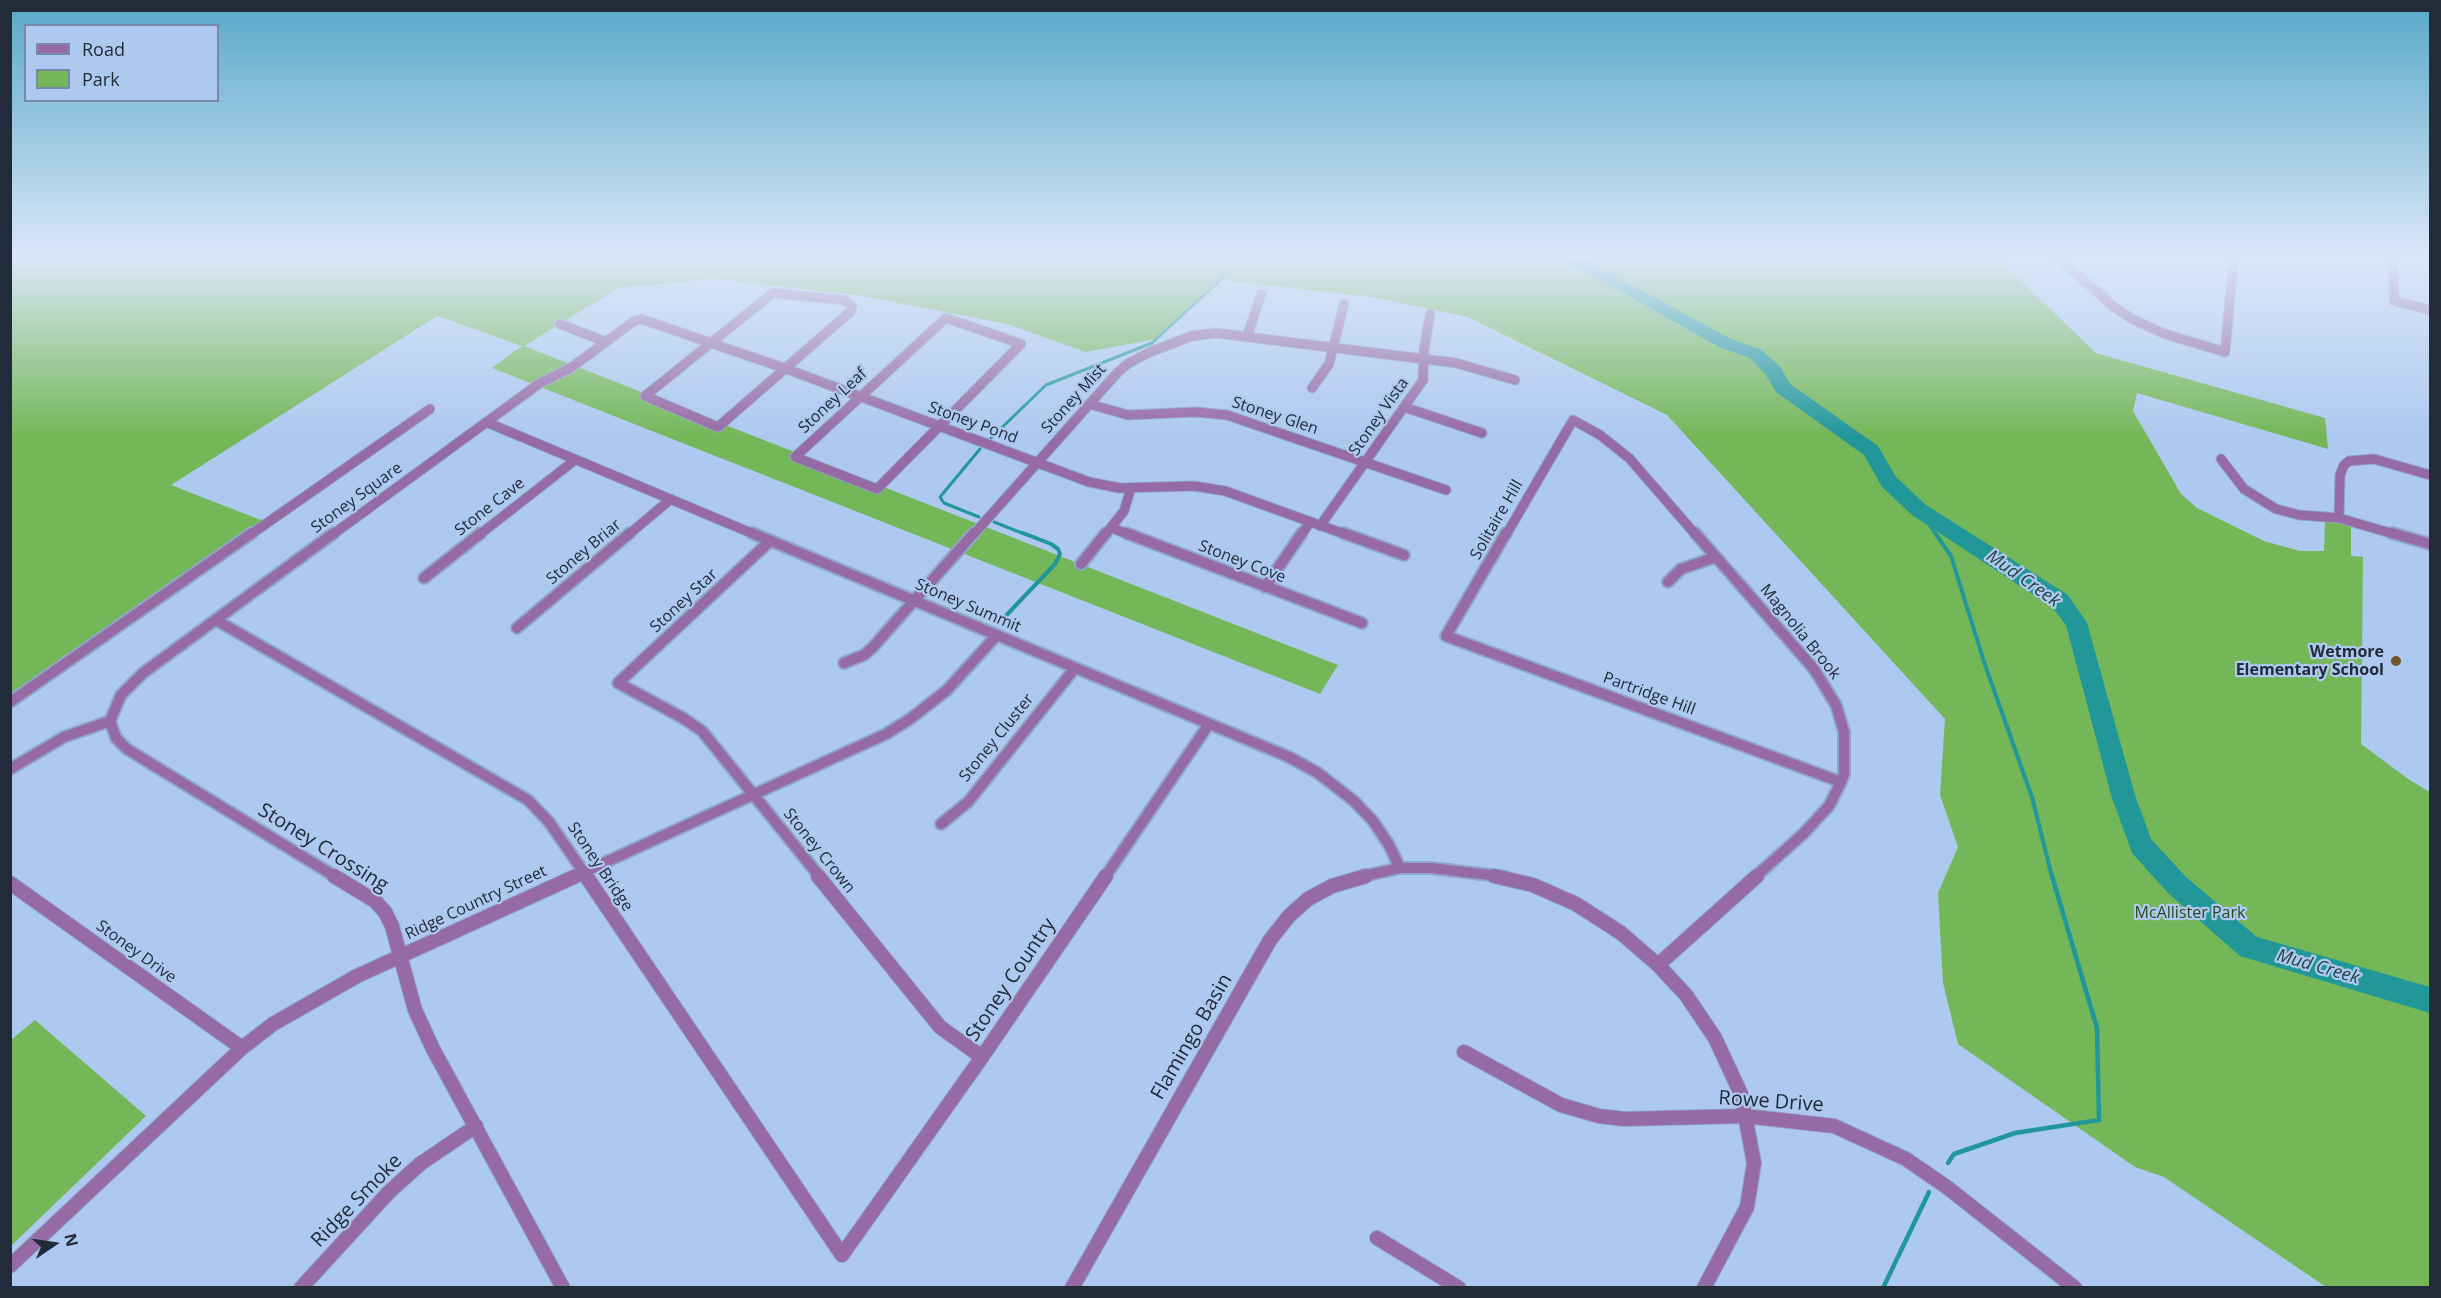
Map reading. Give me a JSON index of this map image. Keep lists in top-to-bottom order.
{
  "streets": {
    "street": [
      "Stoney Mist",
      "Stoney Leaf",
      "Stoney Glen",
      "Stoney Vista",
      "Stoney Pond",
      "Stoney Square",
      "Stone Cave",
      "Solitaire Hill",
      "Stoney Briar",
      "Stoney Cove",
      "Stoney Star",
      "Stoney Summit",
      "Magnolia Brook",
      "Partridge Hill",
      "Stoney Cluster",
      "Stoney Crossing",
      "Stoney Crown",
      "Stoney Bridge",
      "Ridge Country Street",
      "Stoney Drive",
      "Stoney Country",
      "Flamingo Basin",
      "Rowe Drive",
      "Ridge Smoke"
    ]
  },
  "crossings": [
    ["Stoney Mist", "Stoney Glen"],
    ["Stoney Mist", "Stoney Vista"],
    ["Stoney Mist", "Stoney Pond"],
    ["Stoney Mist", "Stoney Summit"],
    ["Stoney Leaf", "Stoney Pond"],
    ["Stoney Glen", "Stoney Vista"],
    ["Stoney Vista", "Stoney Pond"],
    ["Stoney Vista", "Stoney Cove"],
    ["Stoney Pond", "Stoney Square"],
    ["Stoney Square", "Stoney Summit"],
    ["Stoney Square", "Stoney Crossing"],
    ["Stoney Square", "Stoney Bridge"],
    ["Stone Cave", "Stoney Summit"],
    ["Solitaire Hill", "Magnolia Brook"],
    ["Solitaire Hill", "Partridge Hill"],
    ["Stoney Briar", "Stoney Summit"],
    ["Stoney Star", "Stoney Summit"],
    ["Stoney Star", "Stoney Crown"],
    ["Stoney Summit", "Stoney Cluster"],
    ["Stoney Summit", "Ridge Country Street"],
    ["Stoney Summit", "Stoney Country"],
    ["Stoney Summit", "Flamingo Basin"],
    ["Magnolia Brook", "Partridge Hill"],
    ["Magnolia Brook", "Flamingo Basin"],
    ["Stoney Crossing", "Ridge Country Street"],
    ["Stoney Crossing", "Ridge Smoke"],
    ["Stoney Crown", "Ridge Country Street"],
    ["Stoney Crown", "Stoney Country"],
    ["Stoney Bridge", "Ridge Country Street"],
    ["Stoney Bridge", "Stoney Country"],
    ["Ridge Country Street", "Stoney Drive"],
    ["Flamingo Basin", "Rowe Drive"]
  ],
  "water": ["Mud Creek"],
  "parks": ["McAllister Park"],
  "places": ["Wetmore Elementary School"],
  "legend": ["Road", "Park"],
  "north": "right"
}
